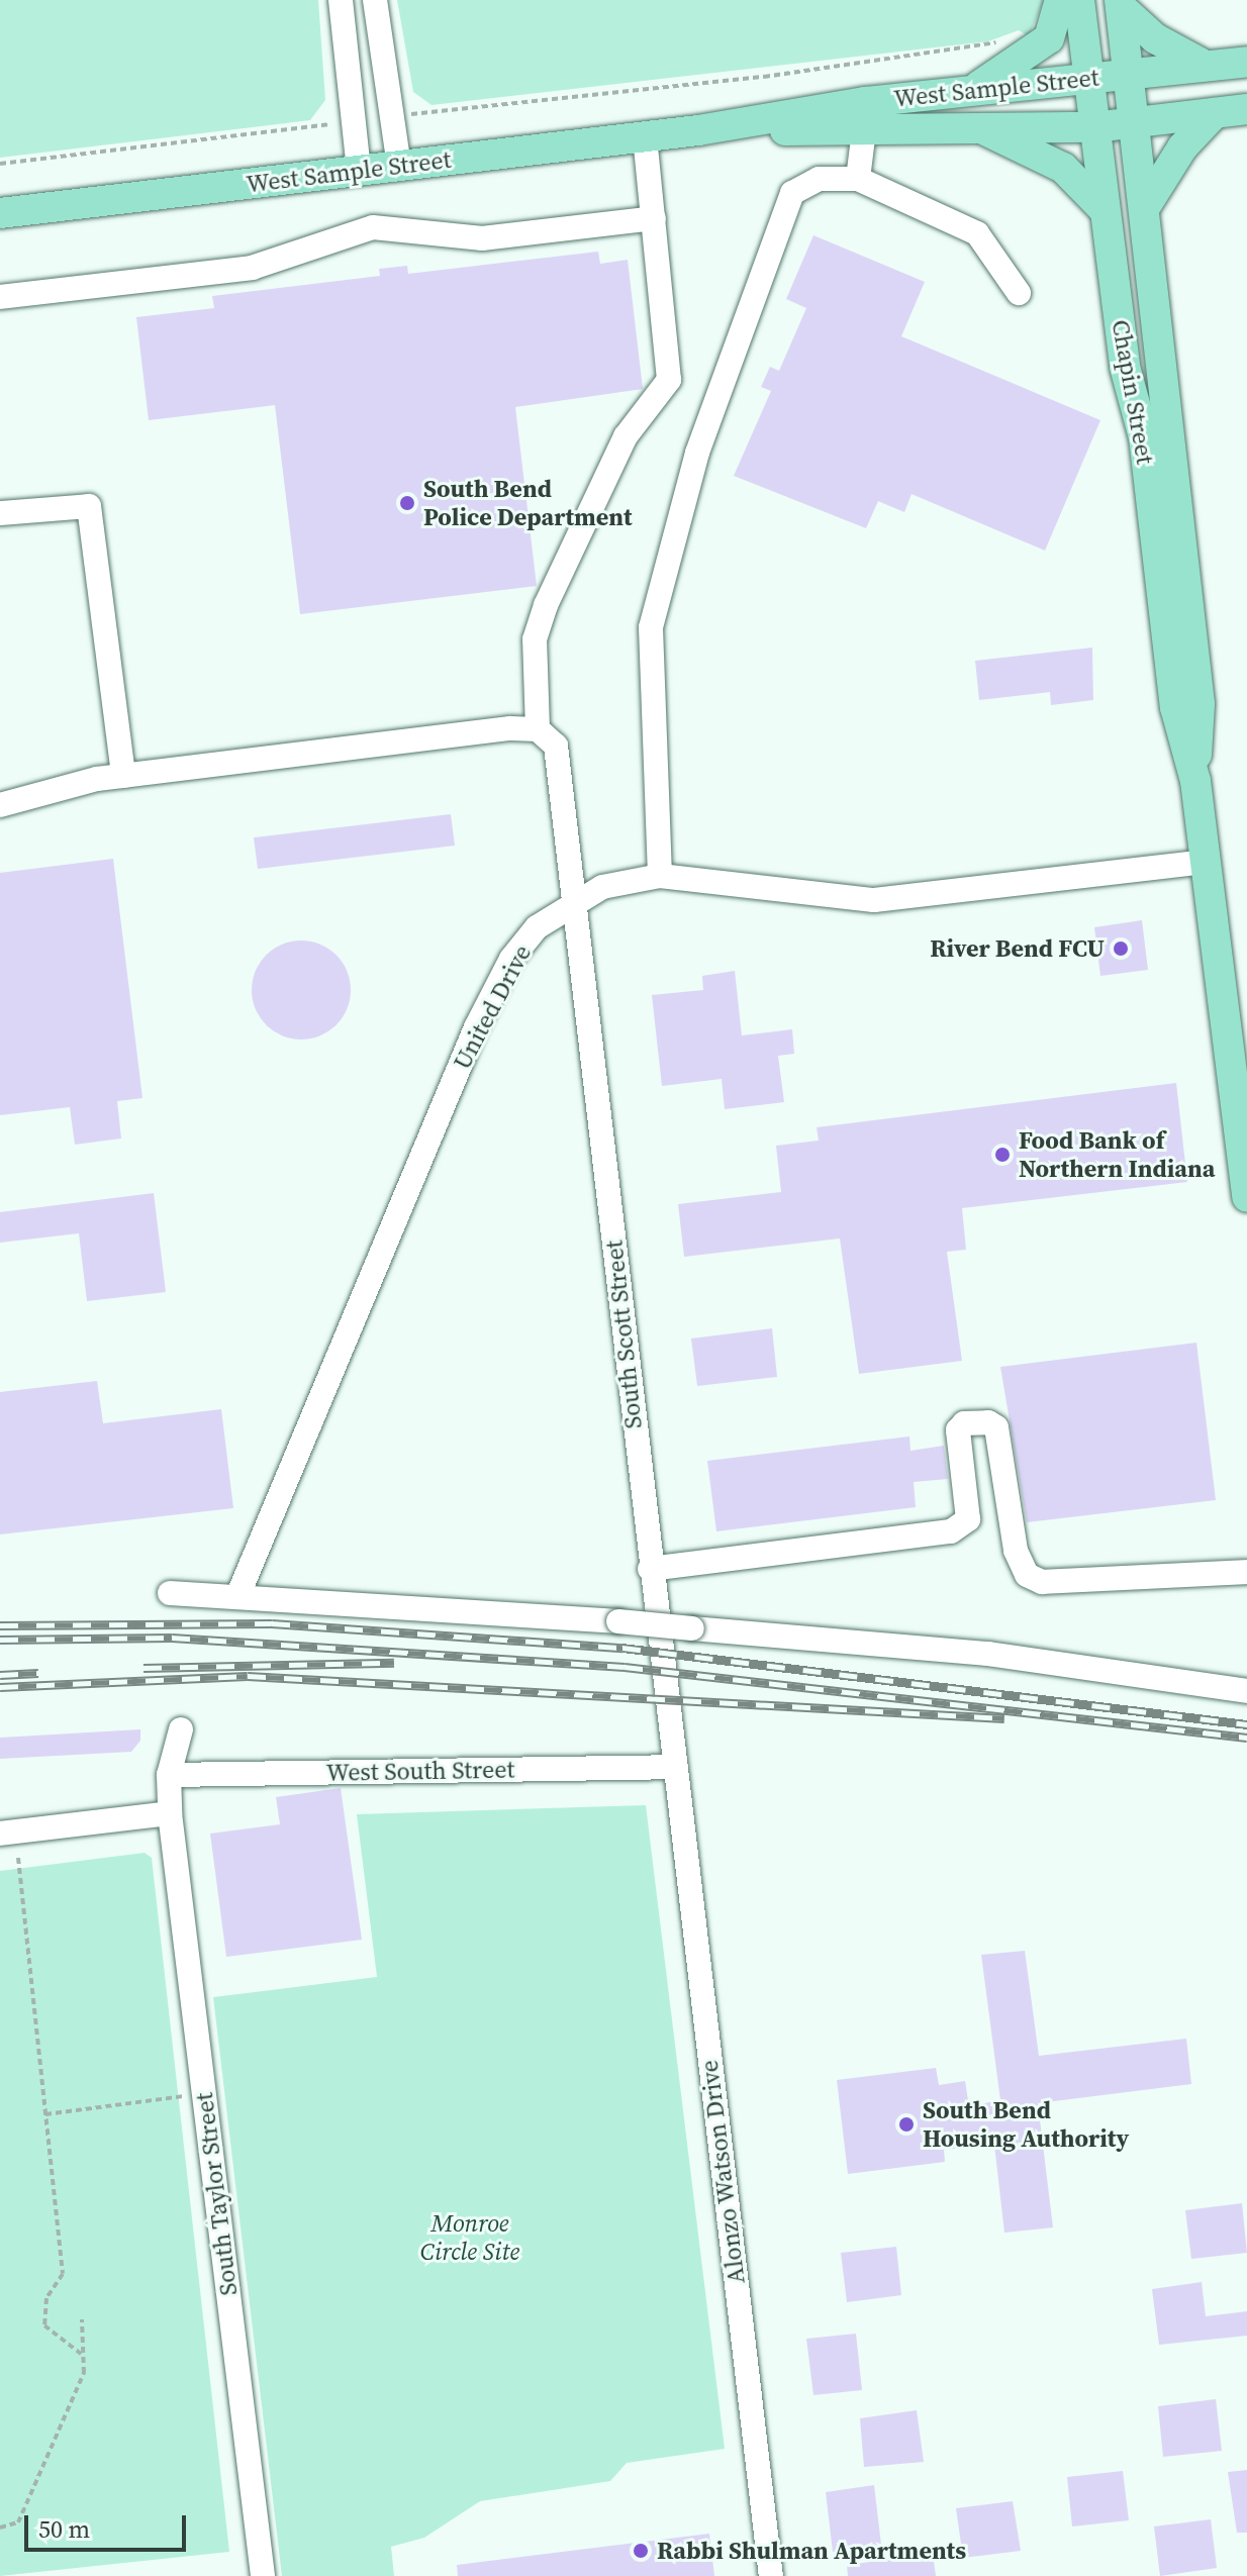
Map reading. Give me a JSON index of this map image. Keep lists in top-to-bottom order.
{
  "streets": {
    "main road": ["West Sample Street", "Chapin Street"],
    "street": [
      "United Drive",
      "South Scott Street",
      "West South Street",
      "Alonzo Watson Drive",
      "South Taylor Street"
    ]
  },
  "crossings": [
    ["West Sample Street", "Chapin Street"],
    ["Chapin Street", "United Drive"],
    ["United Drive", "South Scott Street"],
    ["South Scott Street", "West South Street"],
    ["South Scott Street", "Alonzo Watson Drive"],
    ["West South Street", "Alonzo Watson Drive"]
  ],
  "parks": ["Monroe Circle Site"],
  "places": [
    "South Bend Police Department",
    "River Bend FCU",
    "Food Bank of Northern Indiana",
    "South Bend Housing Authority",
    "Rabbi Shulman Apartments"
  ],
  "scale_bar": "50 m"
}
